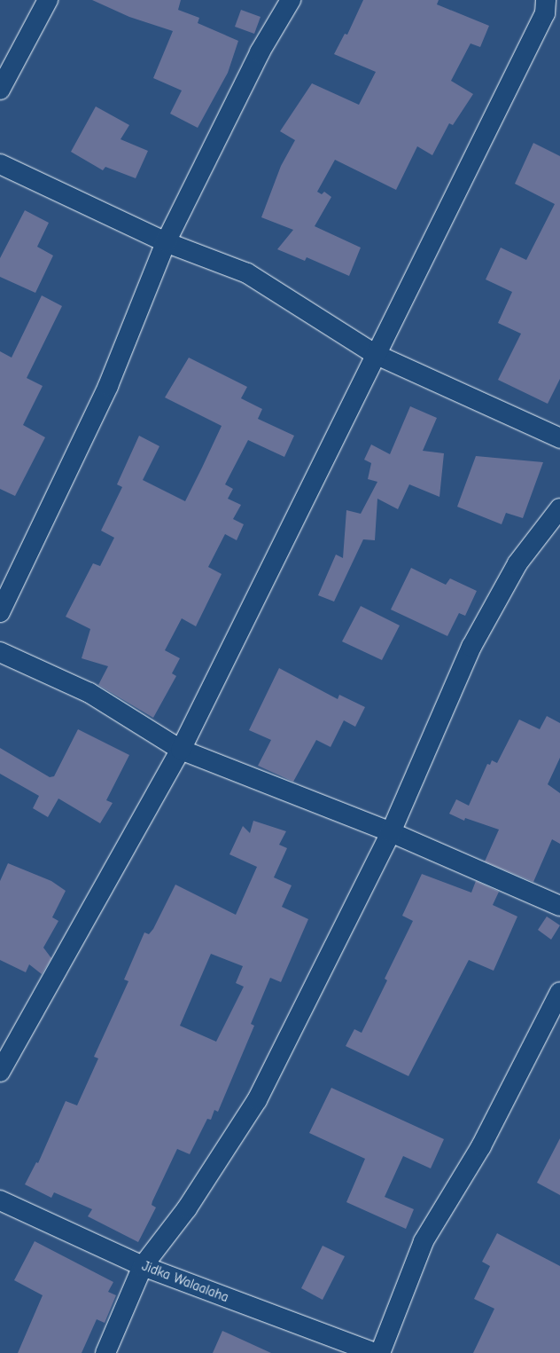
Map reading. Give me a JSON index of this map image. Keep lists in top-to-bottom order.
{
  "streets": {
    "street": ["Jidka Walaalaha"]
  }
}
